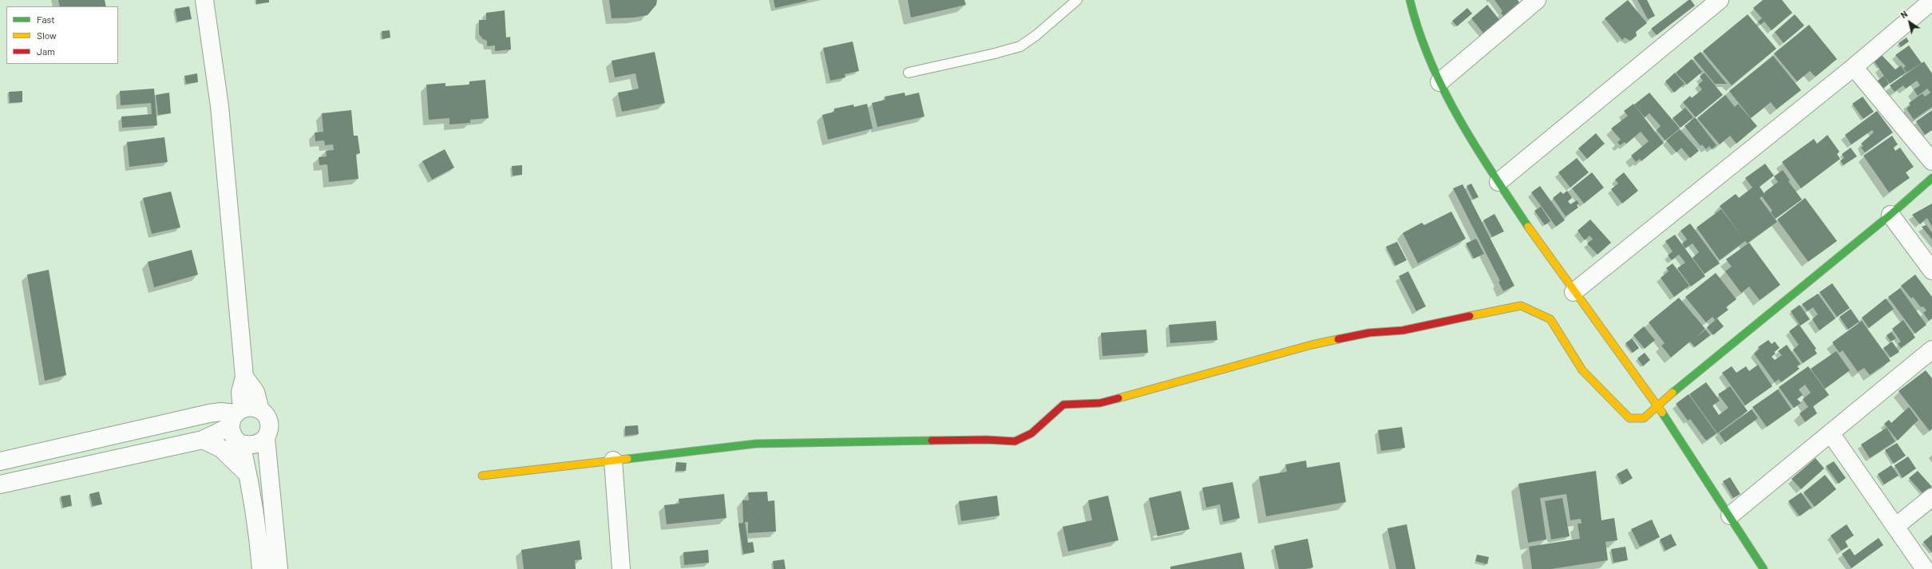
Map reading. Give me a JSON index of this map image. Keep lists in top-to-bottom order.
{
  "legend": ["Fast", "Slow", "Jam"],
  "north": "top left"
}
